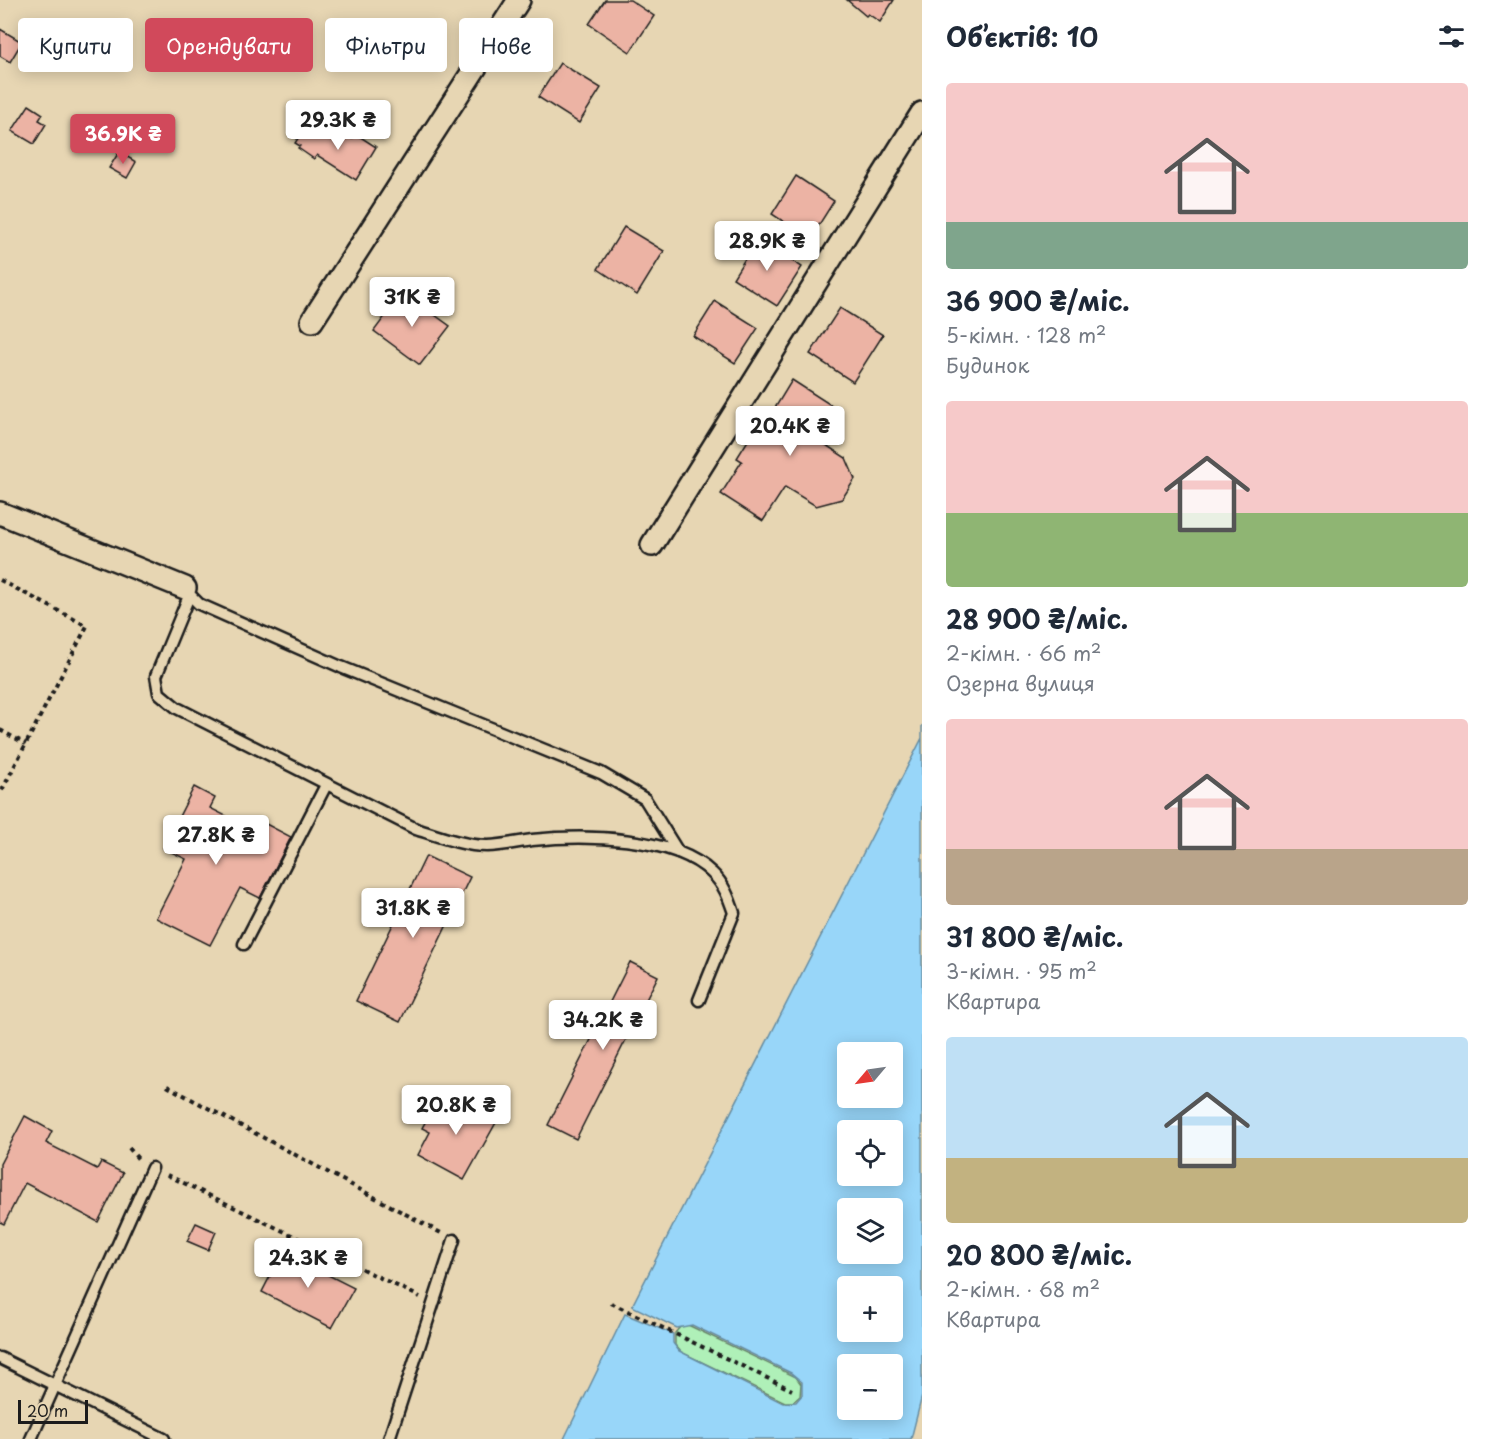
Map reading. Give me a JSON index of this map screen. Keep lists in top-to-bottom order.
{
  "scale_bar": "20 m",
  "north": "bottom left",
  "page": {
    "heading": "Об’єктів: 10",
    "chip": [
      "Купити",
      "Орендувати",
      "Фільтри",
      "Нове"
    ],
    "list": [
      {
        "name": "36 900 ₴/міс.",
        "note": "5-кімн. · 128 m² · Будинок"
      },
      {
        "name": "28 900 ₴/міс.",
        "note": "2-кімн. · 66 m² · Озерна вулиця"
      },
      {
        "name": "31 800 ₴/міс.",
        "note": "3-кімн. · 95 m² · Квартира"
      },
      {
        "name": "20 800 ₴/міс.",
        "note": "2-кімн. · 68 m² · Квартира"
      }
    ],
    "price": [
      "29.3K ₴",
      "36.9K ₴",
      "28.9K ₴",
      "31K ₴",
      "20.4K ₴",
      "27.8K ₴",
      "31.8K ₴",
      "34.2K ₴",
      "20.8K ₴",
      "24.3K ₴"
    ],
    "map_buttons": ["+", "−"],
    "scale": "20 m"
  }
}
